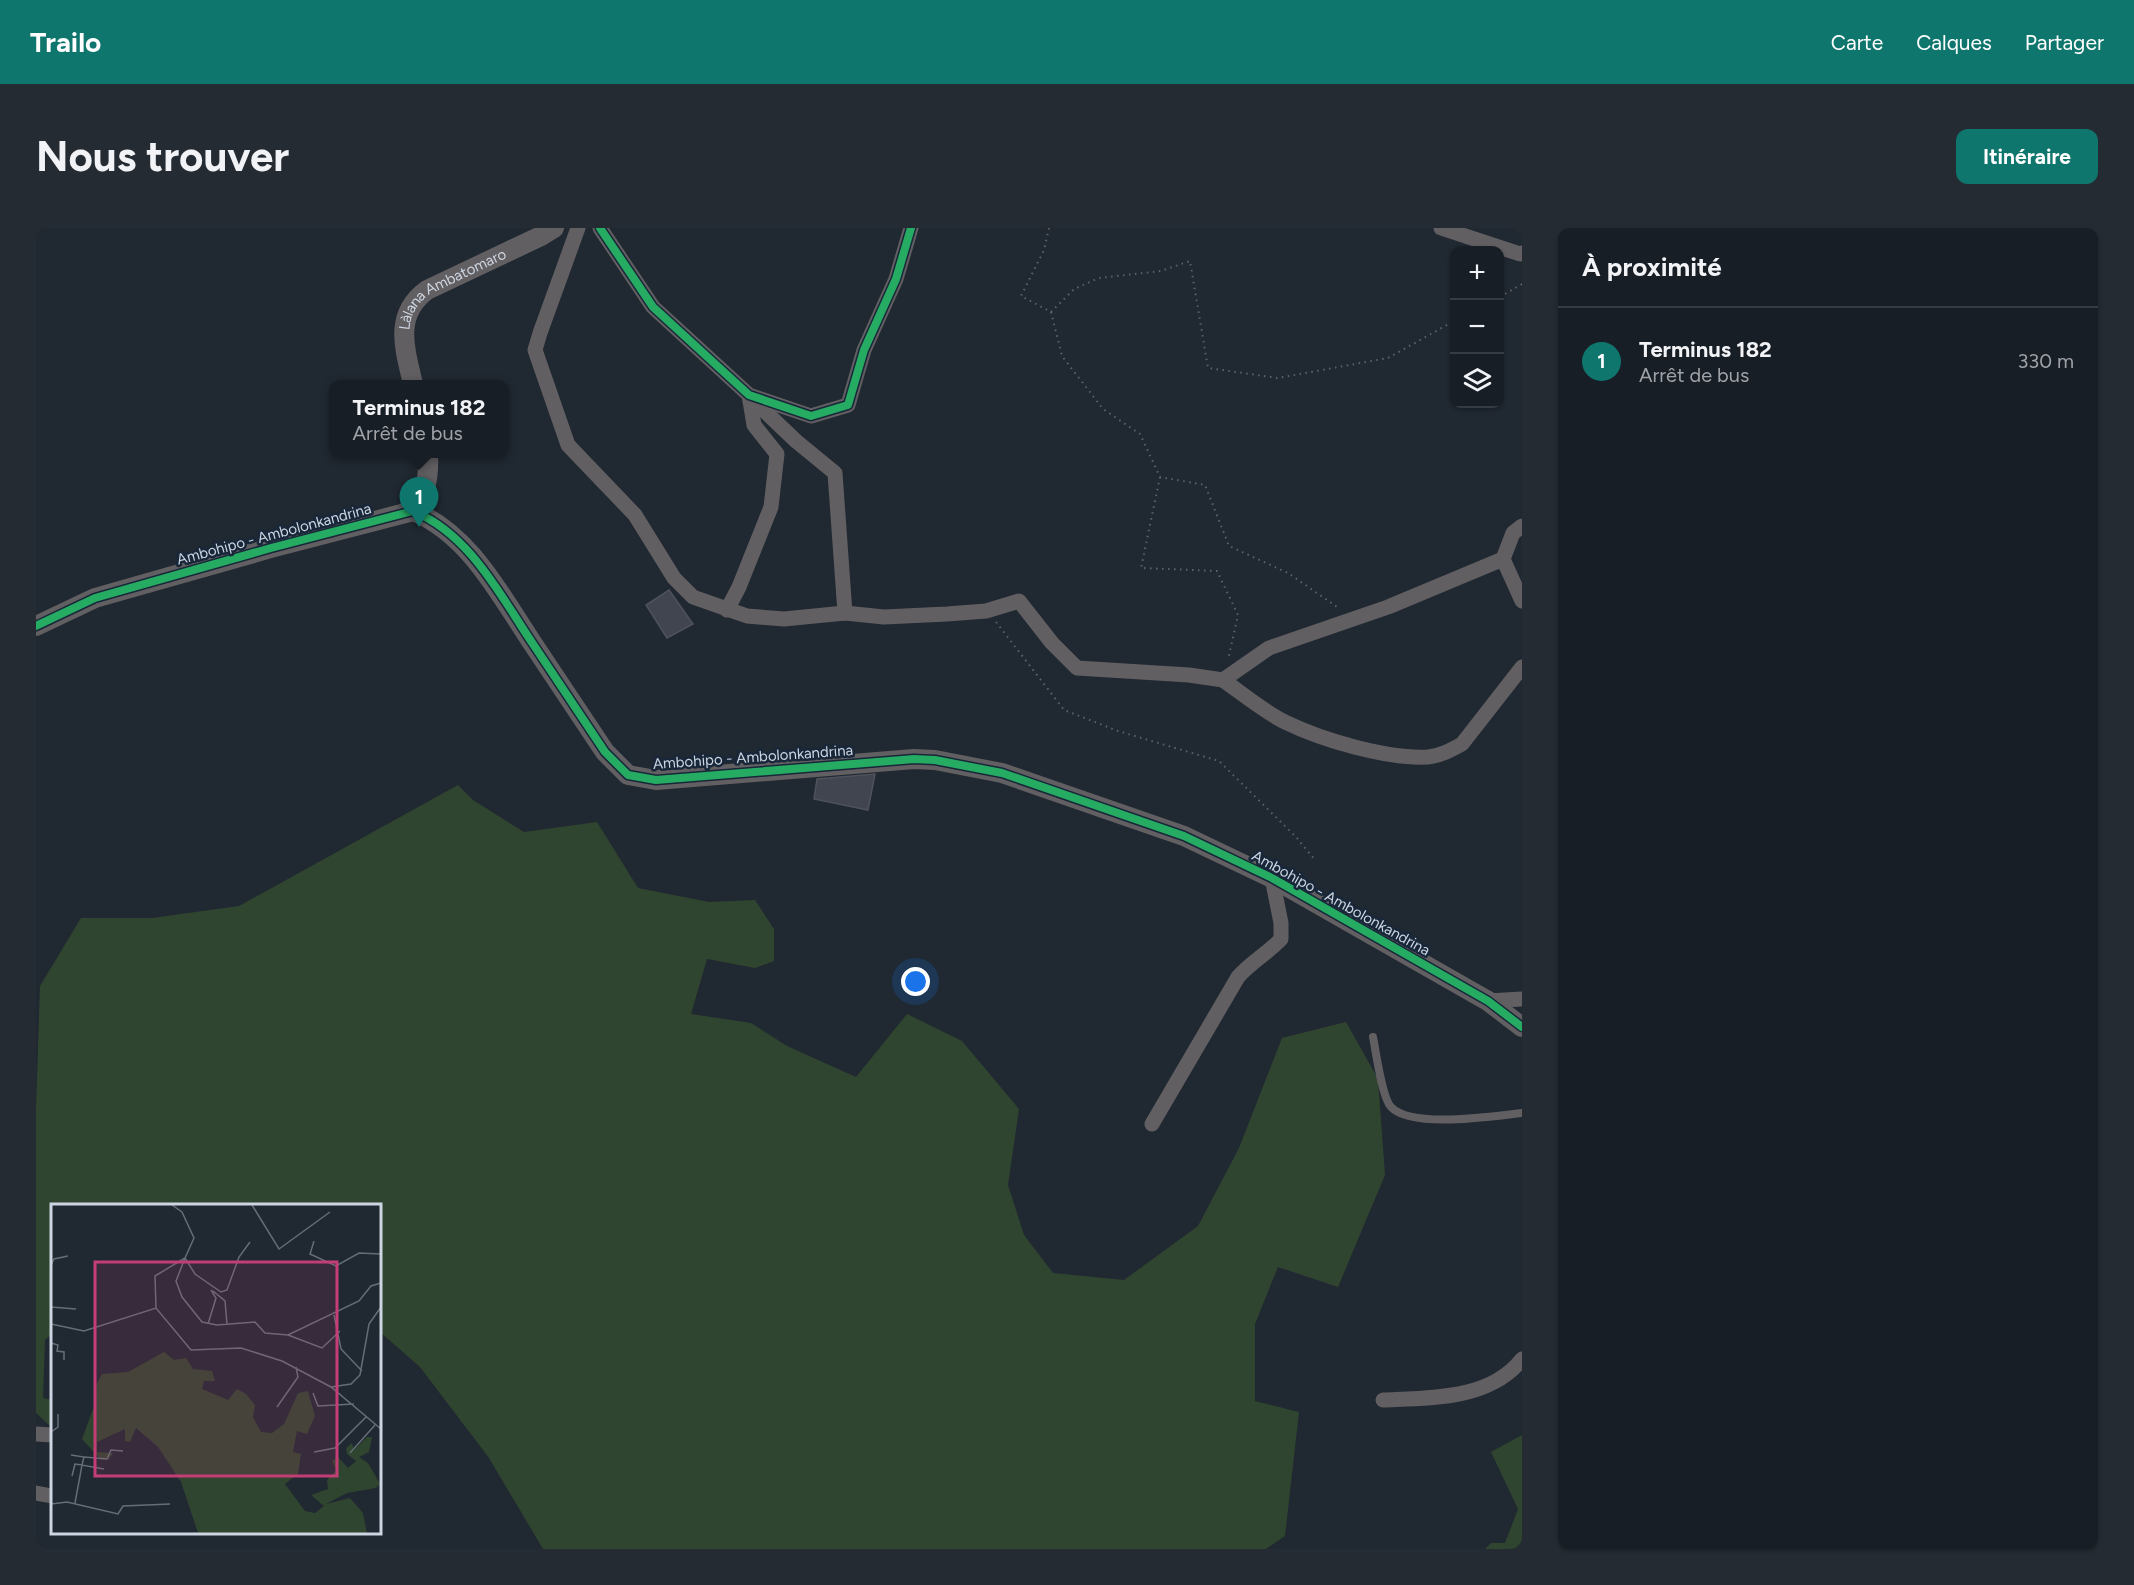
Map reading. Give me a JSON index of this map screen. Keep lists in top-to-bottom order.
{
  "streets": {
    "street": ["Làlana Ambatomaro", "Ambohipo - Ambolonkandrina"]
  },
  "page": {
    "header": "Trailo",
    "nav": ["Carte", "Calques", "Partager"],
    "buttons": "Itinéraire",
    "title": "Nous trouver",
    "heading": "À proximité",
    "map_buttons": ["+", "−"],
    "list": [
      {
        "mark": "1",
        "name": "Terminus 182",
        "note": "Arrêt de bus",
        "value": "330 m"
      }
    ],
    "popup": ["Terminus 182", "Arrêt de bus"],
    "pins": "1"
  }
}
